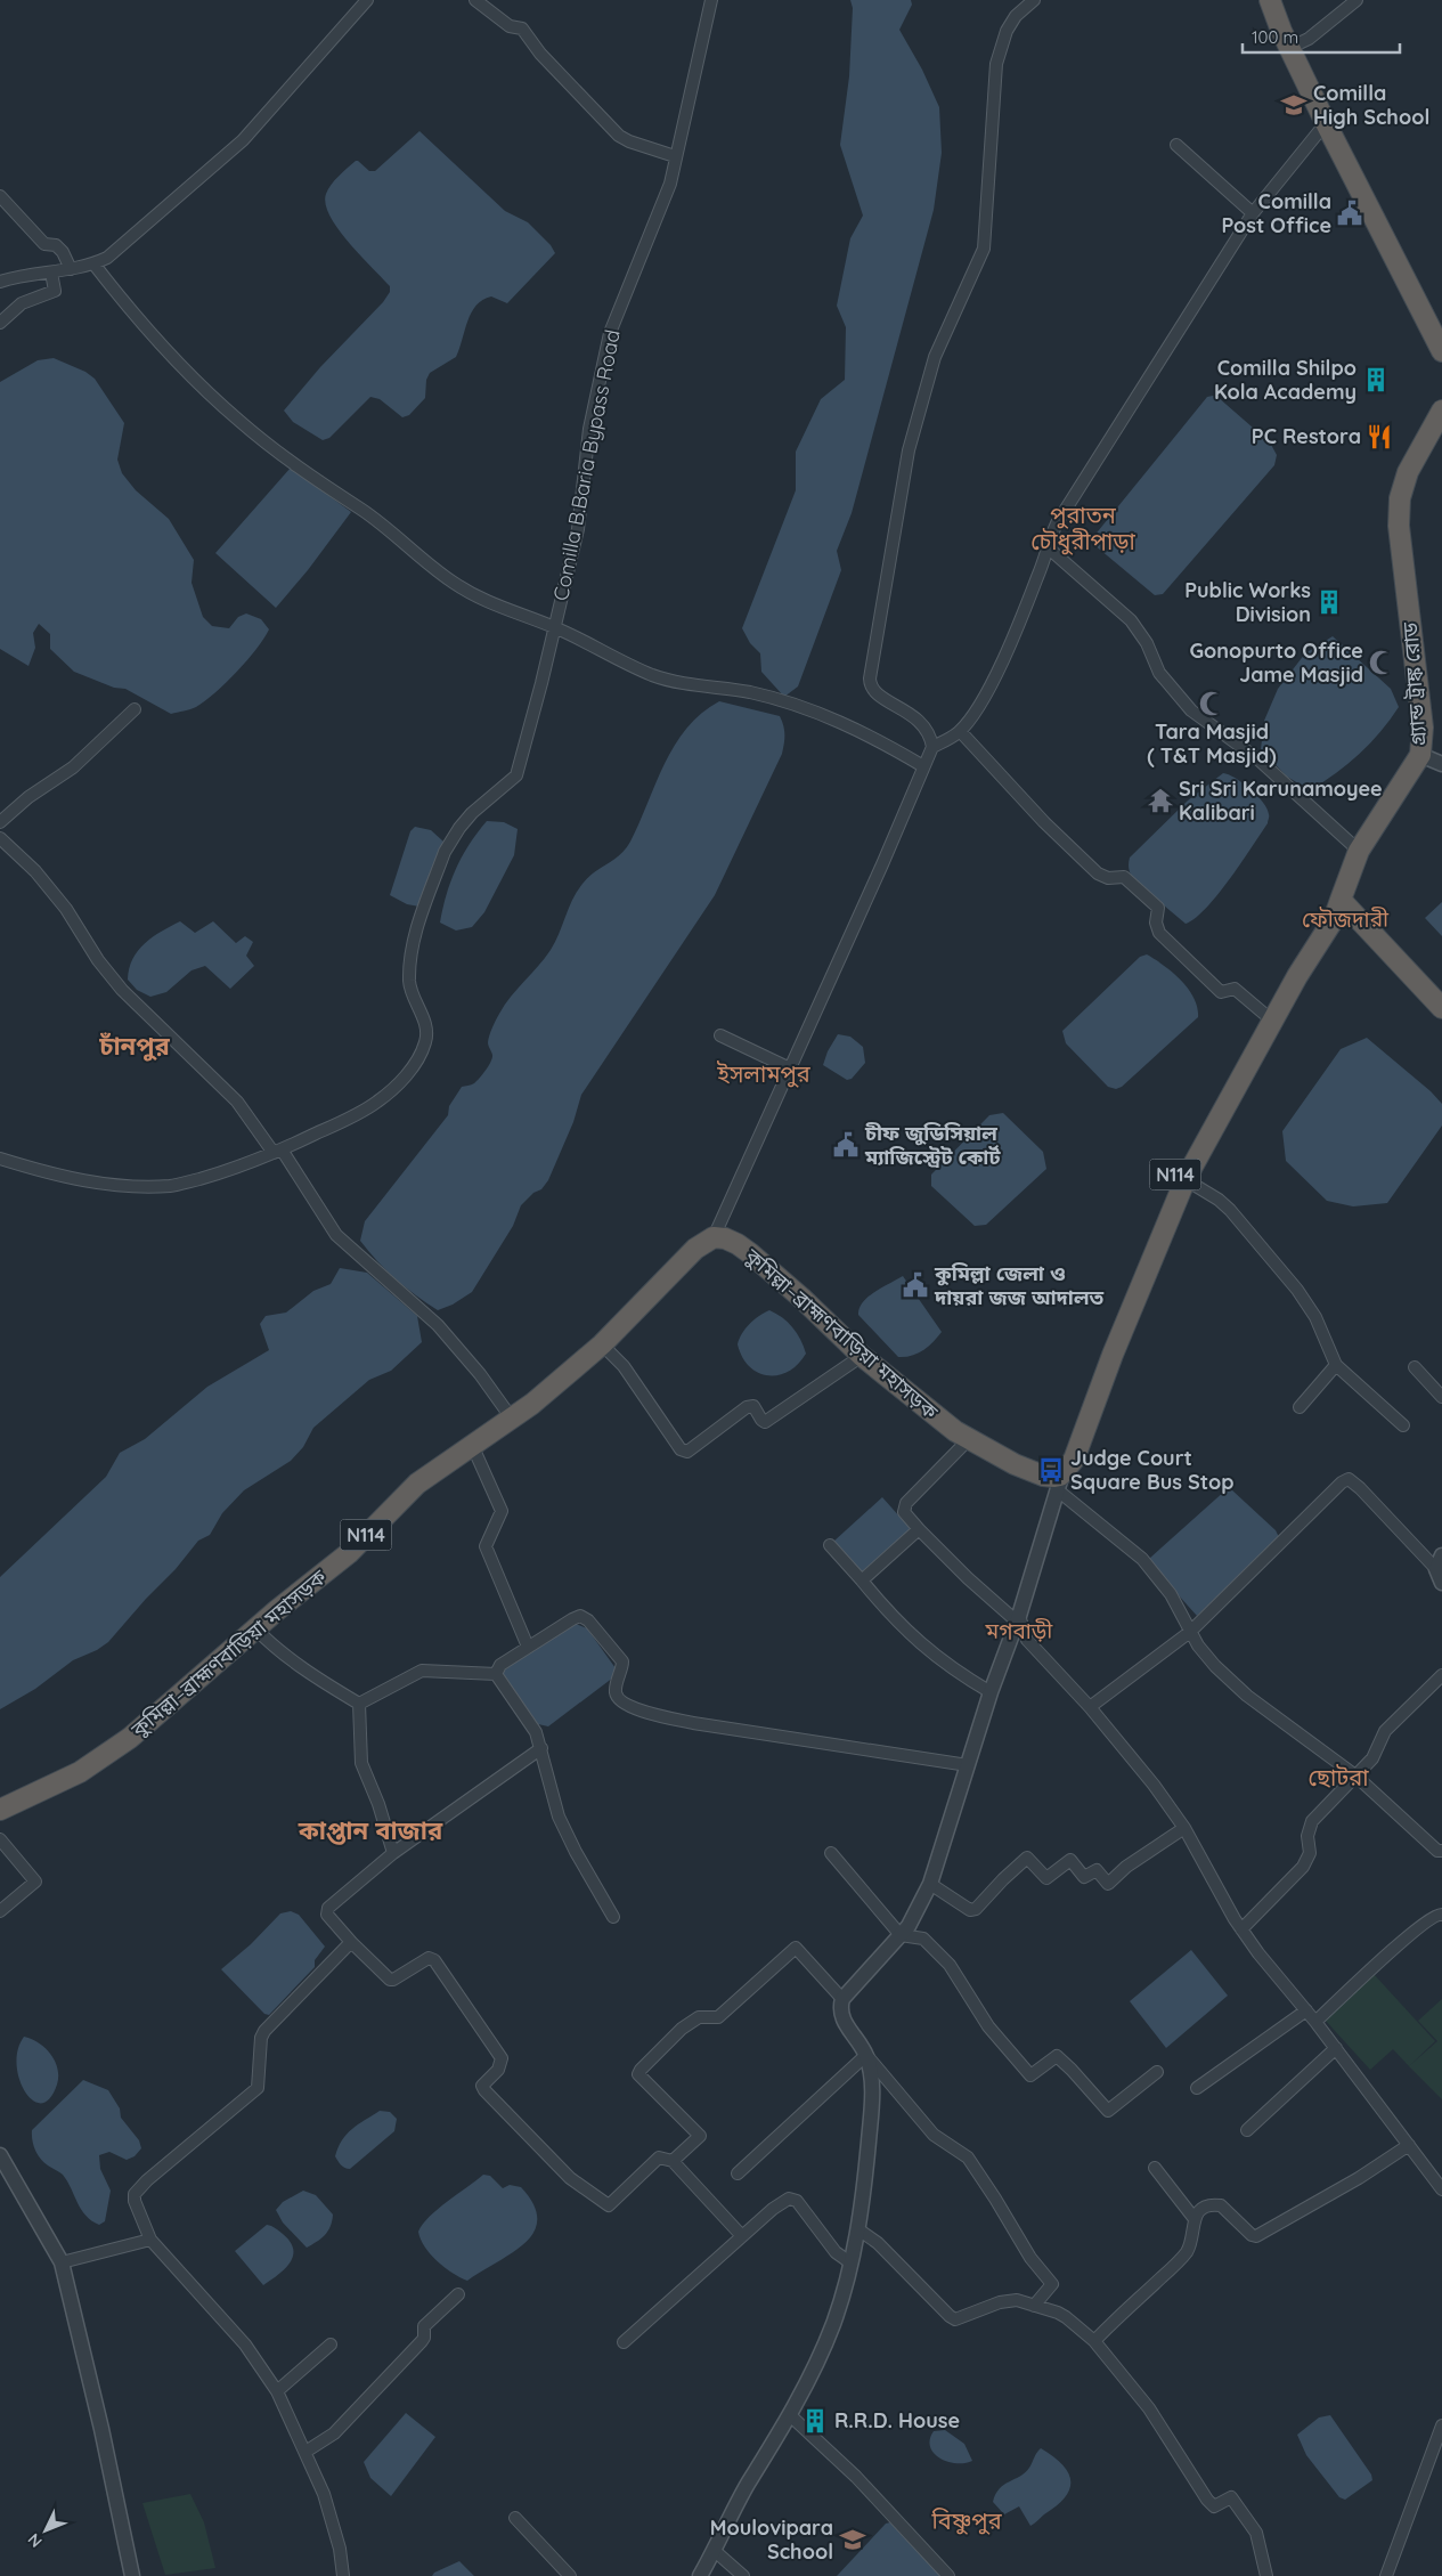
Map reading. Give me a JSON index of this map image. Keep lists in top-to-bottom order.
{
  "streets": {
    "highway": ["গ্র্যান্ড ট্রাঙ্ক রোড", "N114", "কুমিল্লা–ব্রাহ্মণবাড়িয়া মহাসড়ক"],
    "street": ["Comilla B.Baria Bypass Road"]
  },
  "crossings": [
    ["গ্র্যান্ড ট্রাঙ্ক রোড", "N114"],
    ["N114", "কুমিল্লা–ব্রাহ্মণবাড়িয়া মহাসড়ক"]
  ],
  "districts": [
    "পুরাতন চৌধুরীপাড়া",
    "ফৌজদারী",
    "চাঁনপুর",
    "ইসলামপুর",
    "মগবাড়ী",
    "ছোটরা",
    "কাপ্তান বাজার",
    "বিষ্ণুপুর"
  ],
  "places": {
    "school or university": ["Comilla High School", "Moulovipara School"],
    "public building": ["Comilla Post Office", "চীফ জুডিসিয়াল ম্যাজিস্ট্রেট কোর্ট", "কুমিল্লা জেলা ও দায়রা জজ আদালত"],
    "building": ["Comilla Shilpo Kola Academy", "Public Works Division", "R.R.D. House"],
    "restaurant": ["PC Restora"],
    "mosque": ["Gonopurto Office Jame Masjid", "Tara Masjid ( T&T Masjid)"],
    "temple": ["Sri Sri Karunamoyee Kalibari"],
    "bus stop": ["Judge Court Square Bus Stop"]
  },
  "scale_bar": "100 m",
  "north": "bottom left"
}
